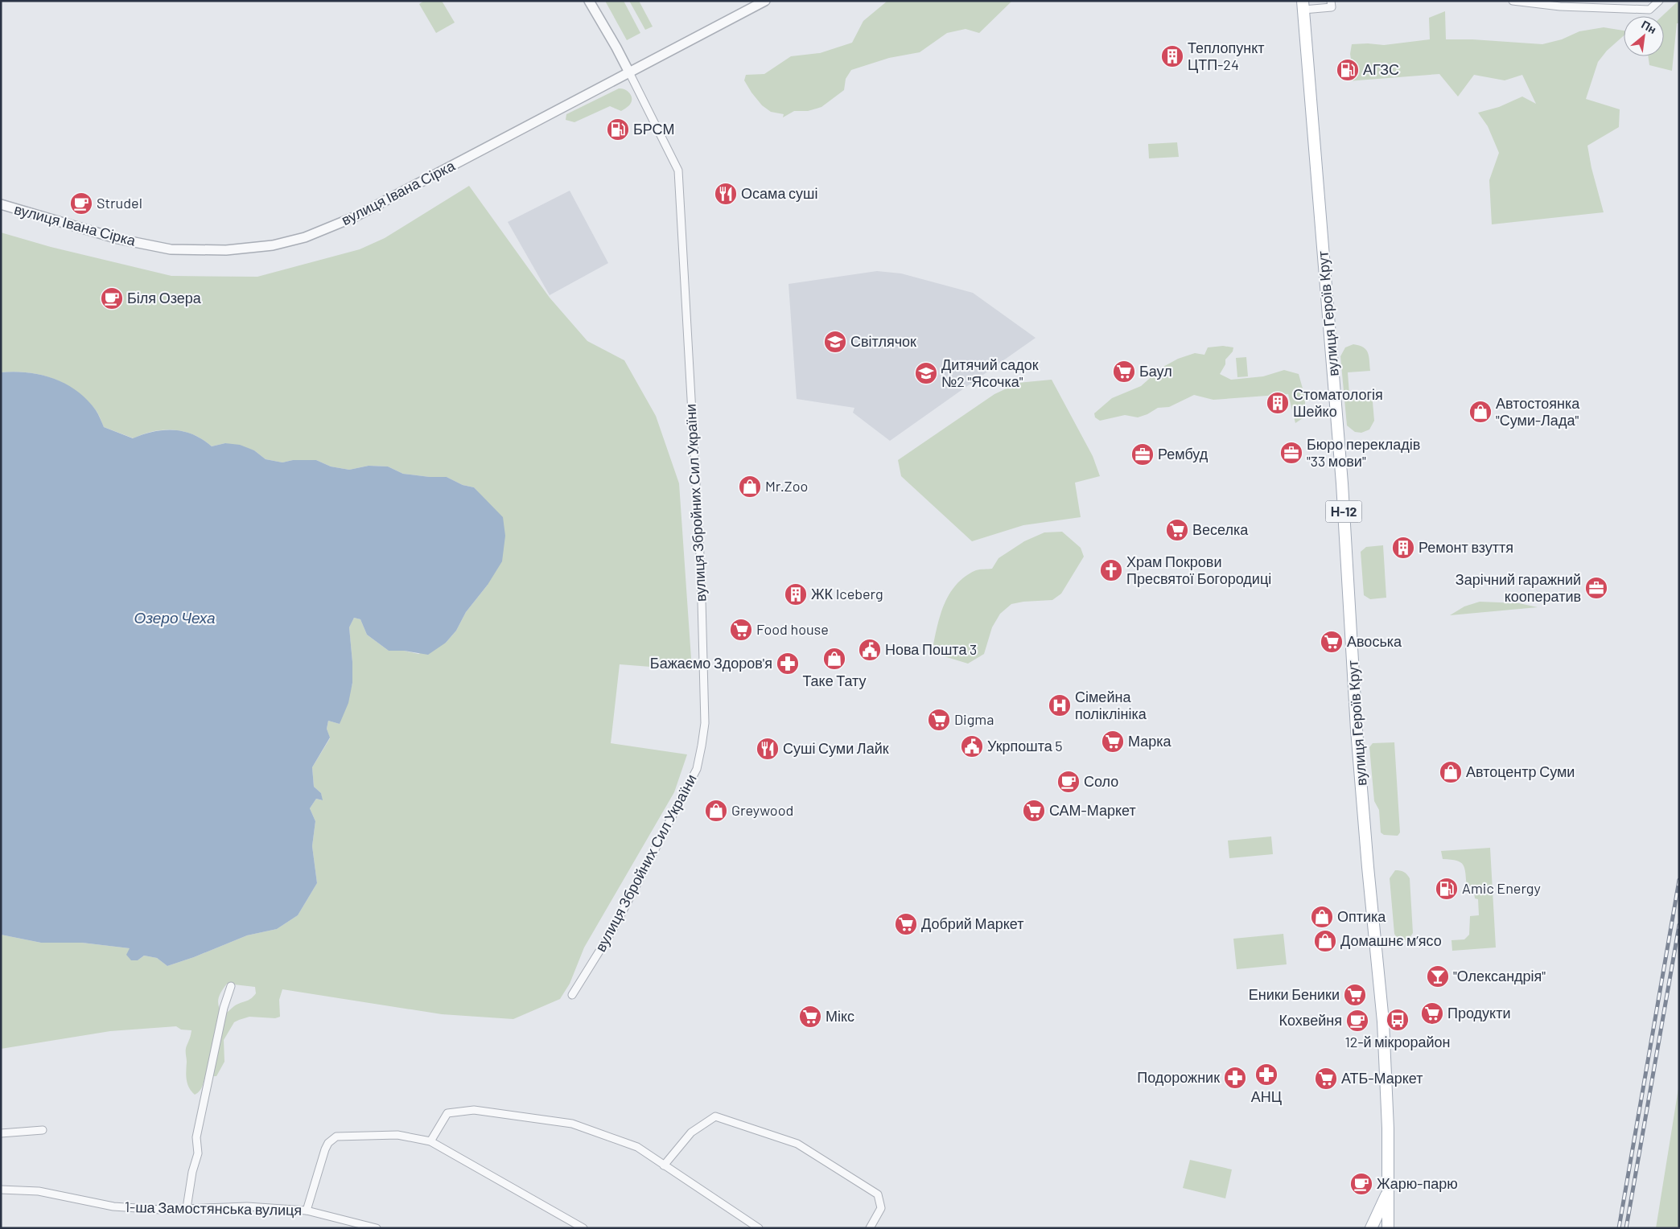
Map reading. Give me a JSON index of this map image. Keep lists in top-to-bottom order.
{
  "streets": {
    "main road": ["вулиця Героїв Крут", "Н-12"],
    "street": ["вулиця Івана Сірка", "вулиця Збройних Сил України", "1-ша Замостянська вулиця"]
  },
  "crossings": [
    ["вулиця Івана Сірка", "вулиця Збройних Сил України"]
  ],
  "water": ["Озеро Чеха"],
  "places": {
    "building": [
      "Теплопункт ЦТП-24",
      "Стоматологія Шейко",
      "Ремонт взуття",
      "ЖК Iceberg"
    ],
    "fuel station": ["АГЗС", "БРСМ", "Amic Energy"],
    "restaurant": ["Осама суші", "Суші Суми Лайк"],
    "cafe": [
      "Strudel",
      "Біля Озера",
      "Соло",
      "Кохвейня",
      "Жарю-парю"
    ],
    "school or university": ["Світлячок", "Дитячий садок №2 \"Ясочка\""],
    "supermarket": [
      "Баул",
      "Веселка",
      "Food house",
      "Авоська",
      "Digma",
      "Марка",
      "САМ-Маркет",
      "Добрий Маркет",
      "Еники Беники",
      "Продукти",
      "Мікс",
      "АТБ-Маркет"
    ],
    "shop": [
      "Автостоянка \"Суми-Лада\"",
      "Mr.Zoo",
      "Таке Тату",
      "Автоцентр Суми",
      "Greywood",
      "Оптика",
      "Домашнє м’ясо"
    ],
    "office": ["Бюро перекладів \"33 мови\"", "Рембуд", "Зарічний гаражний кооператив"],
    "church": ["Храм Покрови Пресвятої Богородиці"],
    "public building": ["Нова Пошта 3", "Укрпошта 5"],
    "pharmacy": ["Бажаємо Здоров'я", "АНЦ", "Подорожник"],
    "hospital": ["Сімейна поліклініка"],
    "bar": ["\"Олександрія\""],
    "bus stop": ["12-й мікрорайон"]
  },
  "north": "top right"
}
